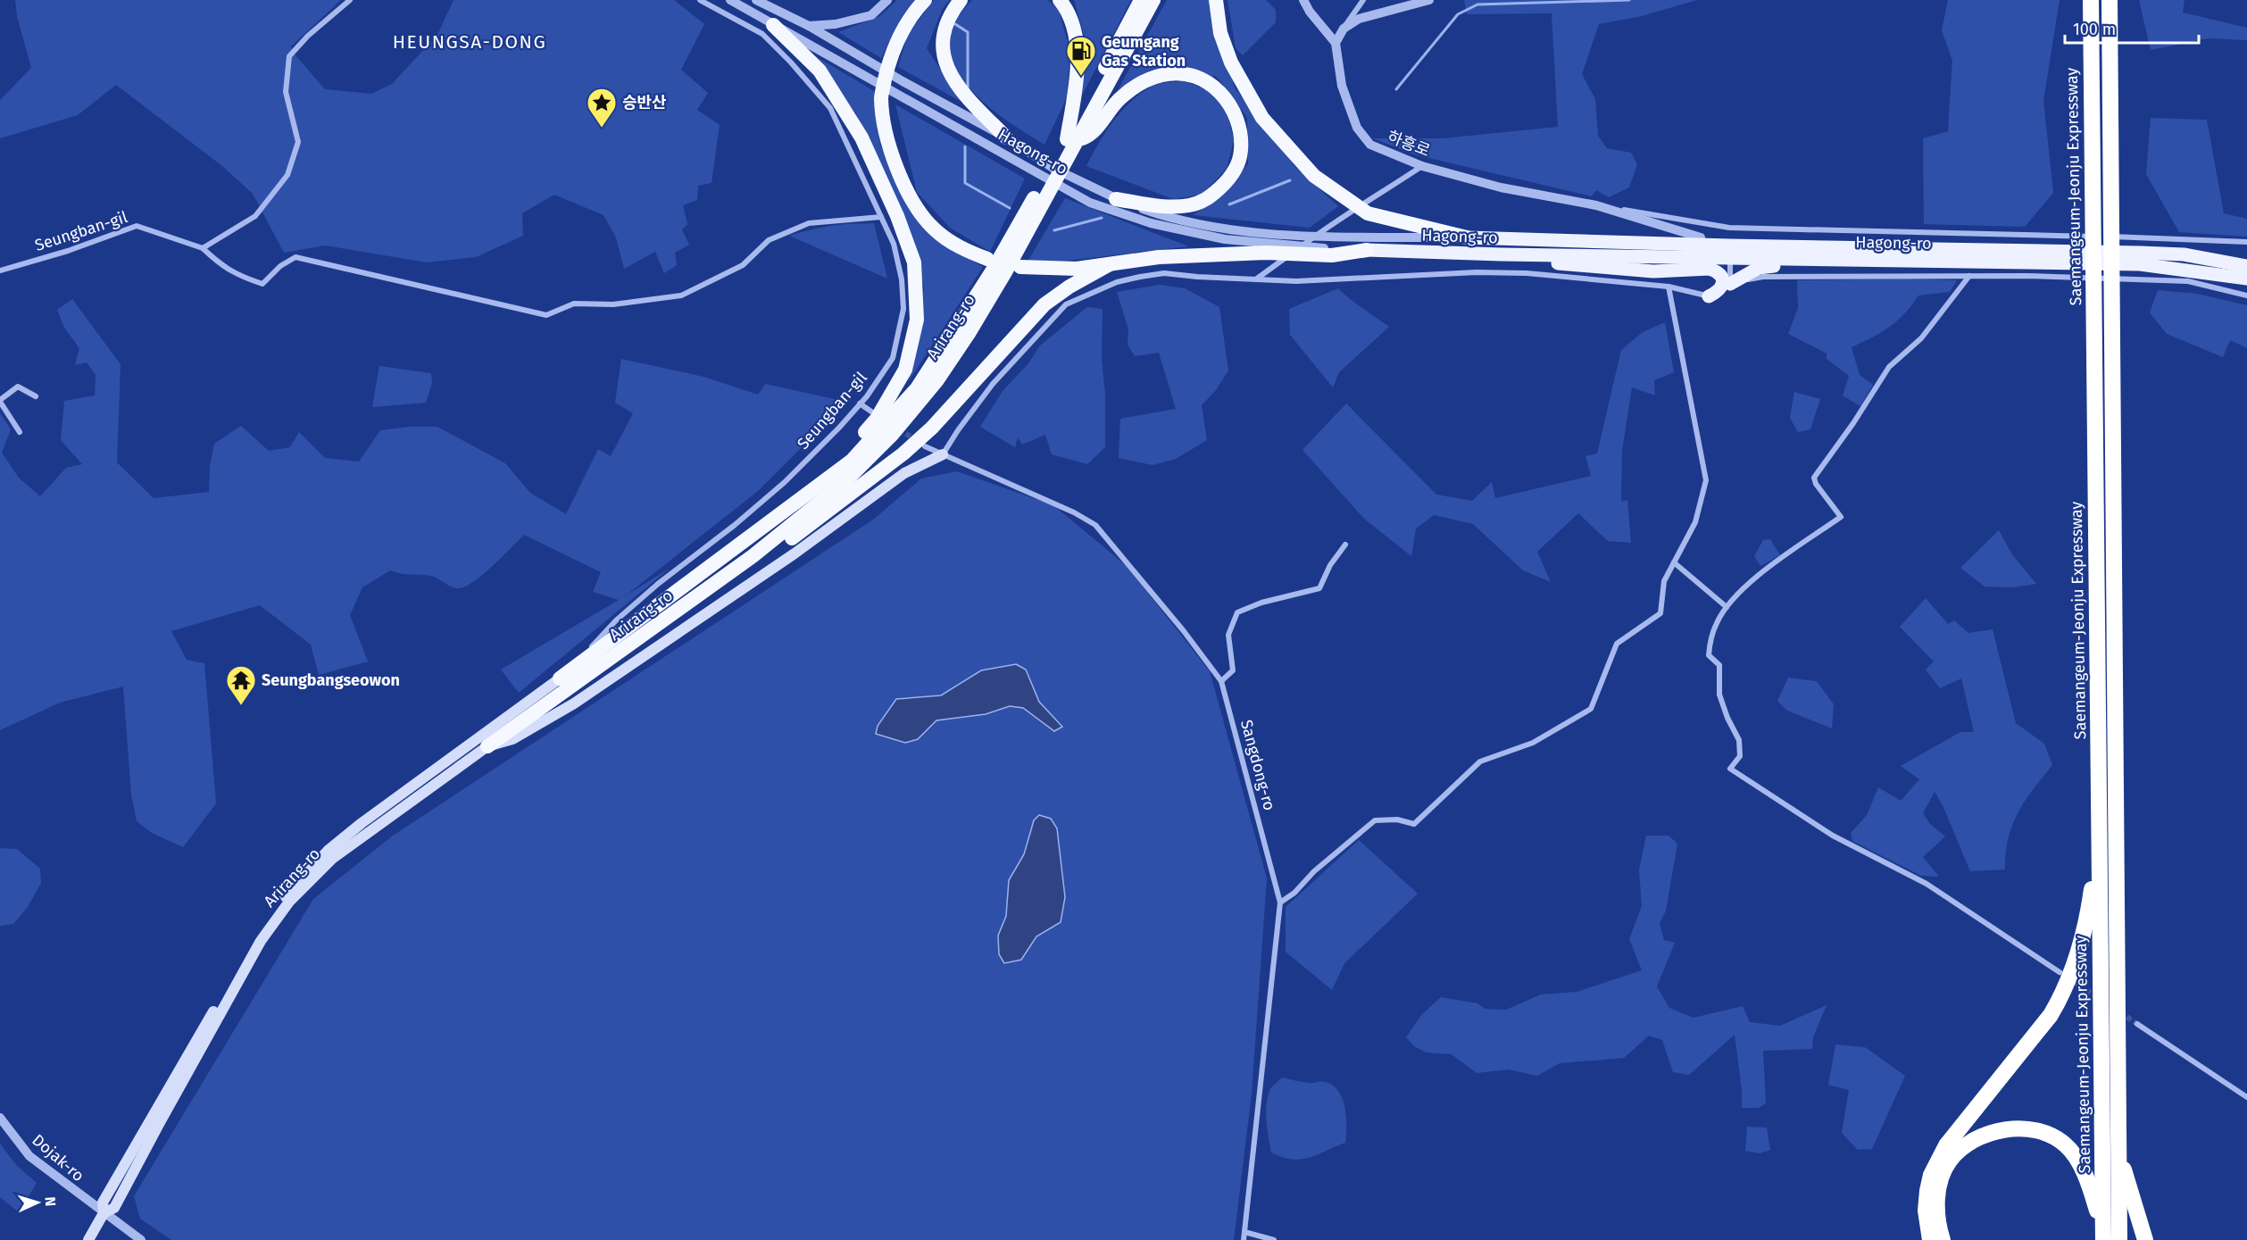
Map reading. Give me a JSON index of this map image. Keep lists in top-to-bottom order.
{
  "streets": {
    "highway": ["Saemangeum-Jeonju Expressway", "Arirang-ro"],
    "main road": ["Hagong-ro"],
    "street": [
      "하흥로",
      "Seungban-gil",
      "Sangdong-ro",
      "Dojak-ro"
    ]
  },
  "crossings": [
    ["하흥로", "Hagong-ro"],
    ["Seungban-gil", "Arirang-ro"],
    ["Arirang-ro", "Dojak-ro"]
  ],
  "districts": ["HEUNGSA-DONG"],
  "places": {
    "fuel station": ["Geumgang Gas Station"],
    "place": ["승반산"],
    "temple": ["Seungbangseowon"]
  },
  "scale_bar": "100 m",
  "north": "right"
}
